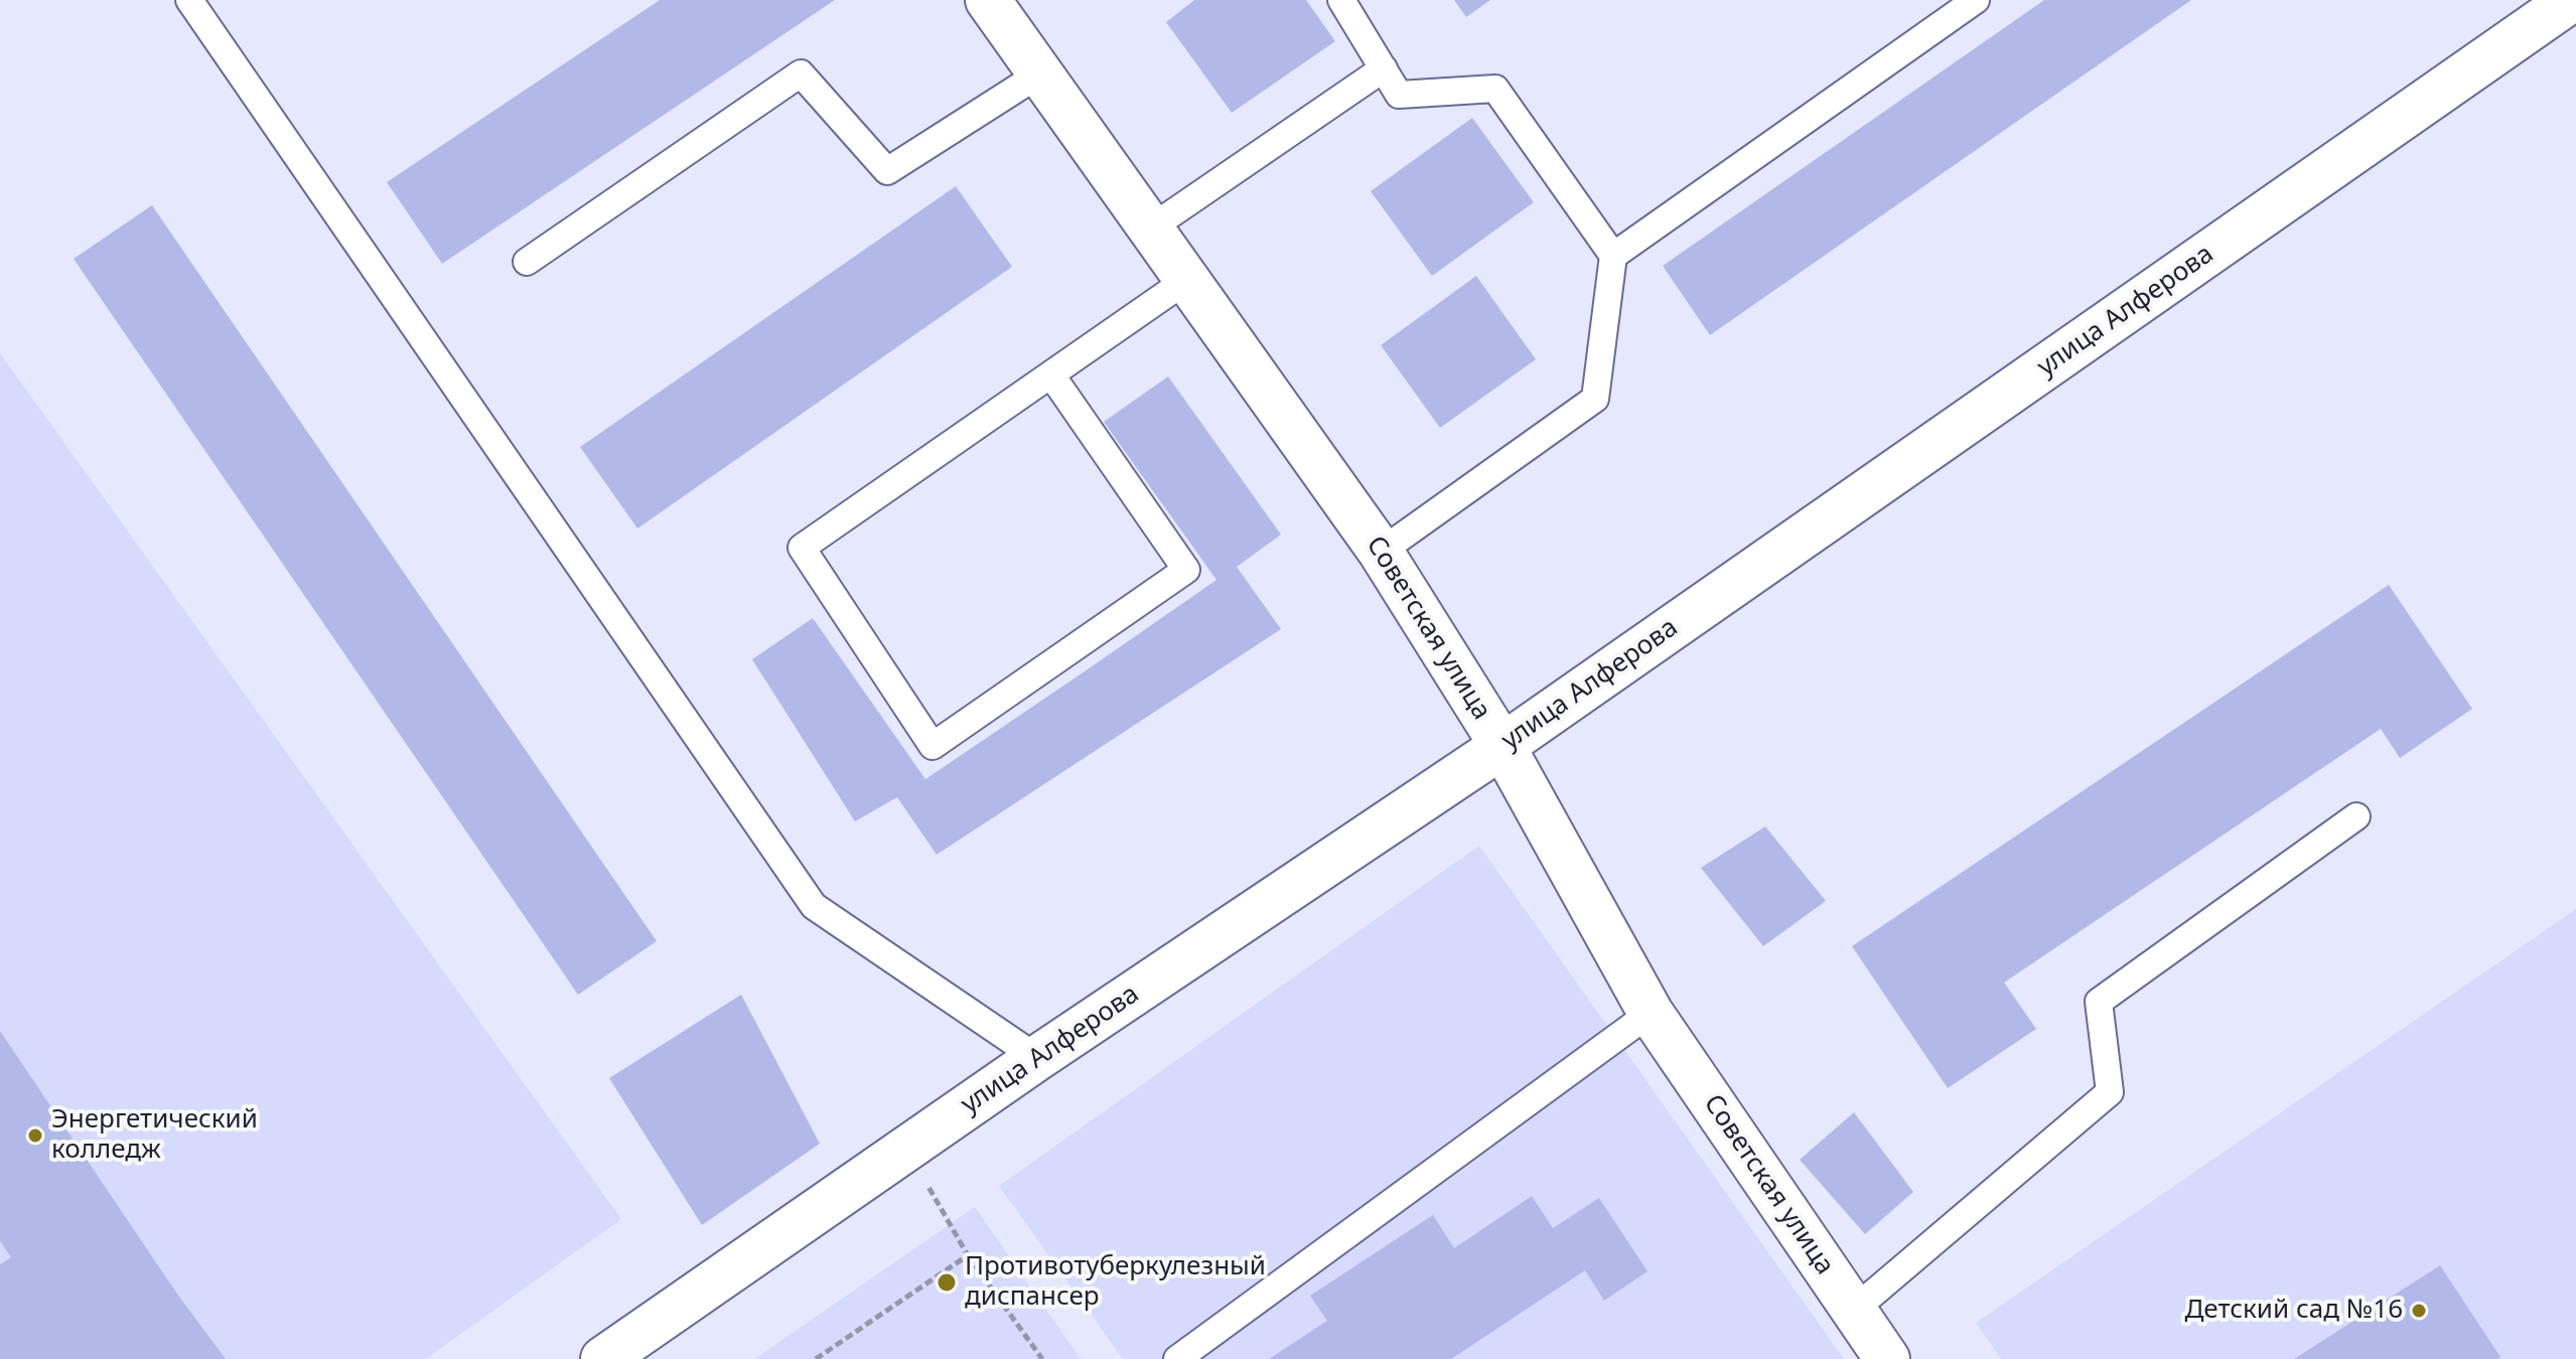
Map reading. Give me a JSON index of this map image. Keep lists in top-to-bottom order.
{
  "streets": {
    "street": ["улица Алферова", "Советская улица"]
  },
  "crossings": [
    ["улица Алферова", "Советская улица"]
  ],
  "places": ["Энергетический колледж", "Противотуберкулезный диспансер", "Детский сад №16"]
}
